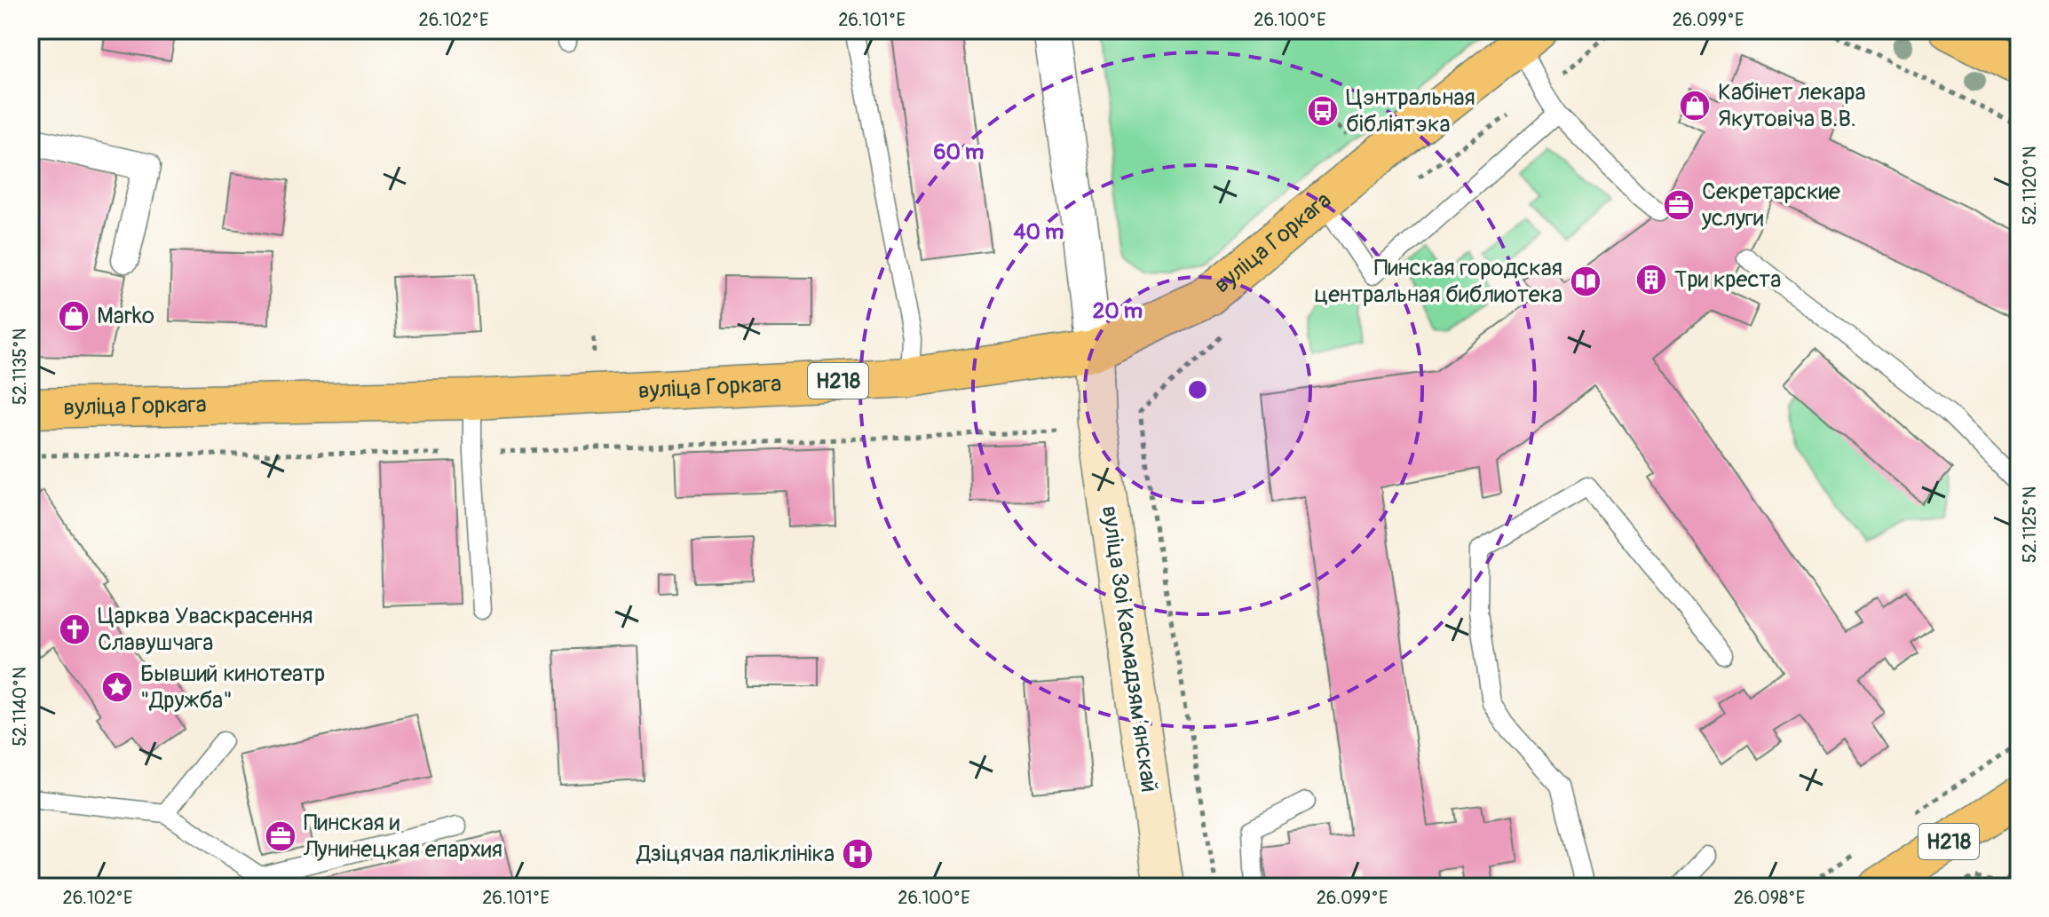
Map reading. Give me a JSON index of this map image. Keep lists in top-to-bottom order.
{
  "streets": {
    "main road": ["вуліца Горкага", "Н218", "вуліца Зоі Касмадзямʼянскай"]
  },
  "crossings": [
    ["вуліца Горкага", "вуліца Зоі Касмадзямʼянскай"]
  ],
  "places": {
    "shop": ["Кабінет лекара Якутовіча В.В.", "Marko"],
    "bus stop": ["Цэнтральная бібліятэка"],
    "office": ["Секретарские услуги", "Пинская и Лунинецкая епархия"],
    "building": ["Три креста"],
    "library": ["Пинская городская центральная библиотека"],
    "church": ["Царква Уваскрасення Славушчага"],
    "place": ["Бывший кинотеатр \"Дружба\""],
    "hospital": ["Дзіцячая паліклініка"]
  },
  "coordinates": [
    "26.102°E",
    "26.101°E",
    "26.100°E",
    "26.099°E",
    "52.1120°N",
    "52.1135°N",
    "52.1125°N",
    "52.1140°N",
    "26.098°E"
  ],
  "rings": ["60 m", "40 m", "20 m"]
}
